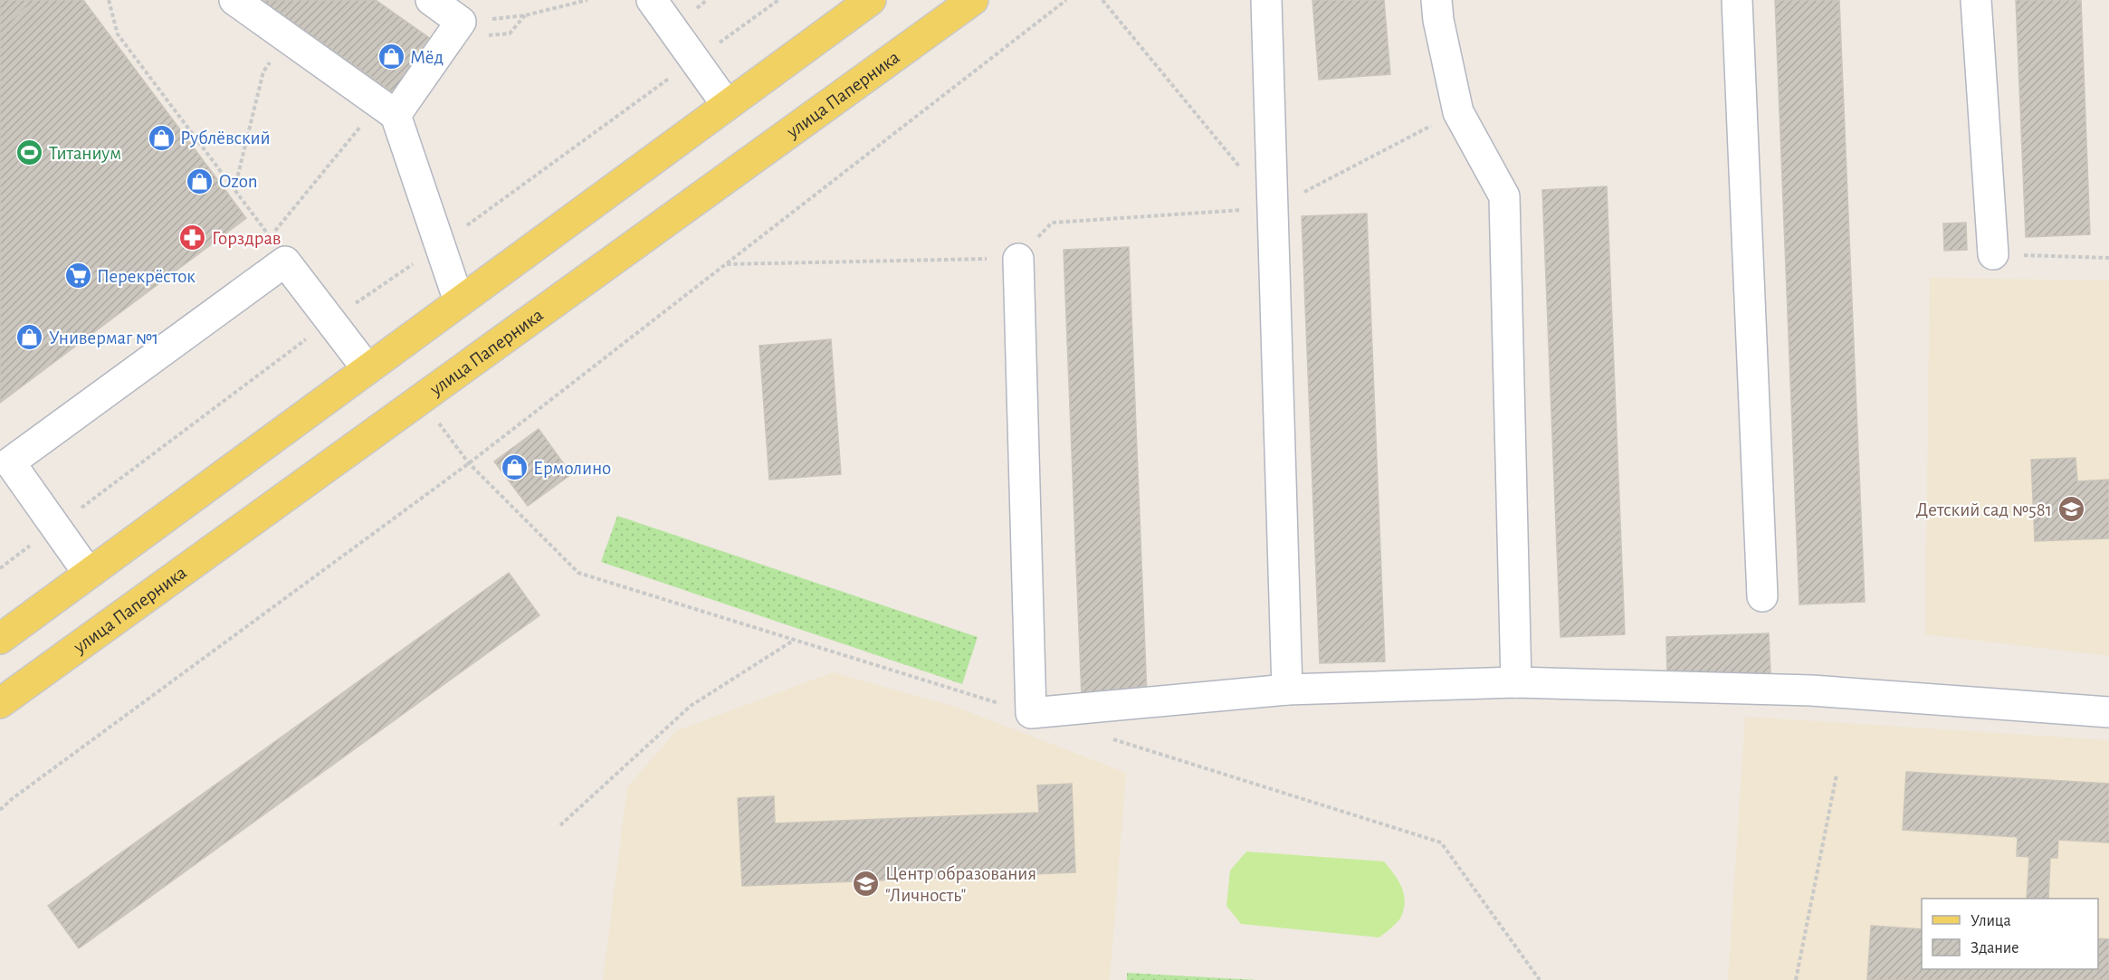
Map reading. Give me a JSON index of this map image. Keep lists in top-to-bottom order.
{
  "streets": {
    "main road": ["улица Паперника"]
  },
  "places": {
    "shop": [
      "Мёд",
      "Рублёвский",
      "Ozon",
      "Универмаг №1",
      "Ермолино"
    ],
    "sports": ["Титаниум"],
    "pharmacy": ["Горздрав"],
    "supermarket": ["Перекрёсток"],
    "school or university": ["Детский сад №581", "Центр образования \"Личность\""]
  },
  "legend": ["Улица", "Здание"]
}
